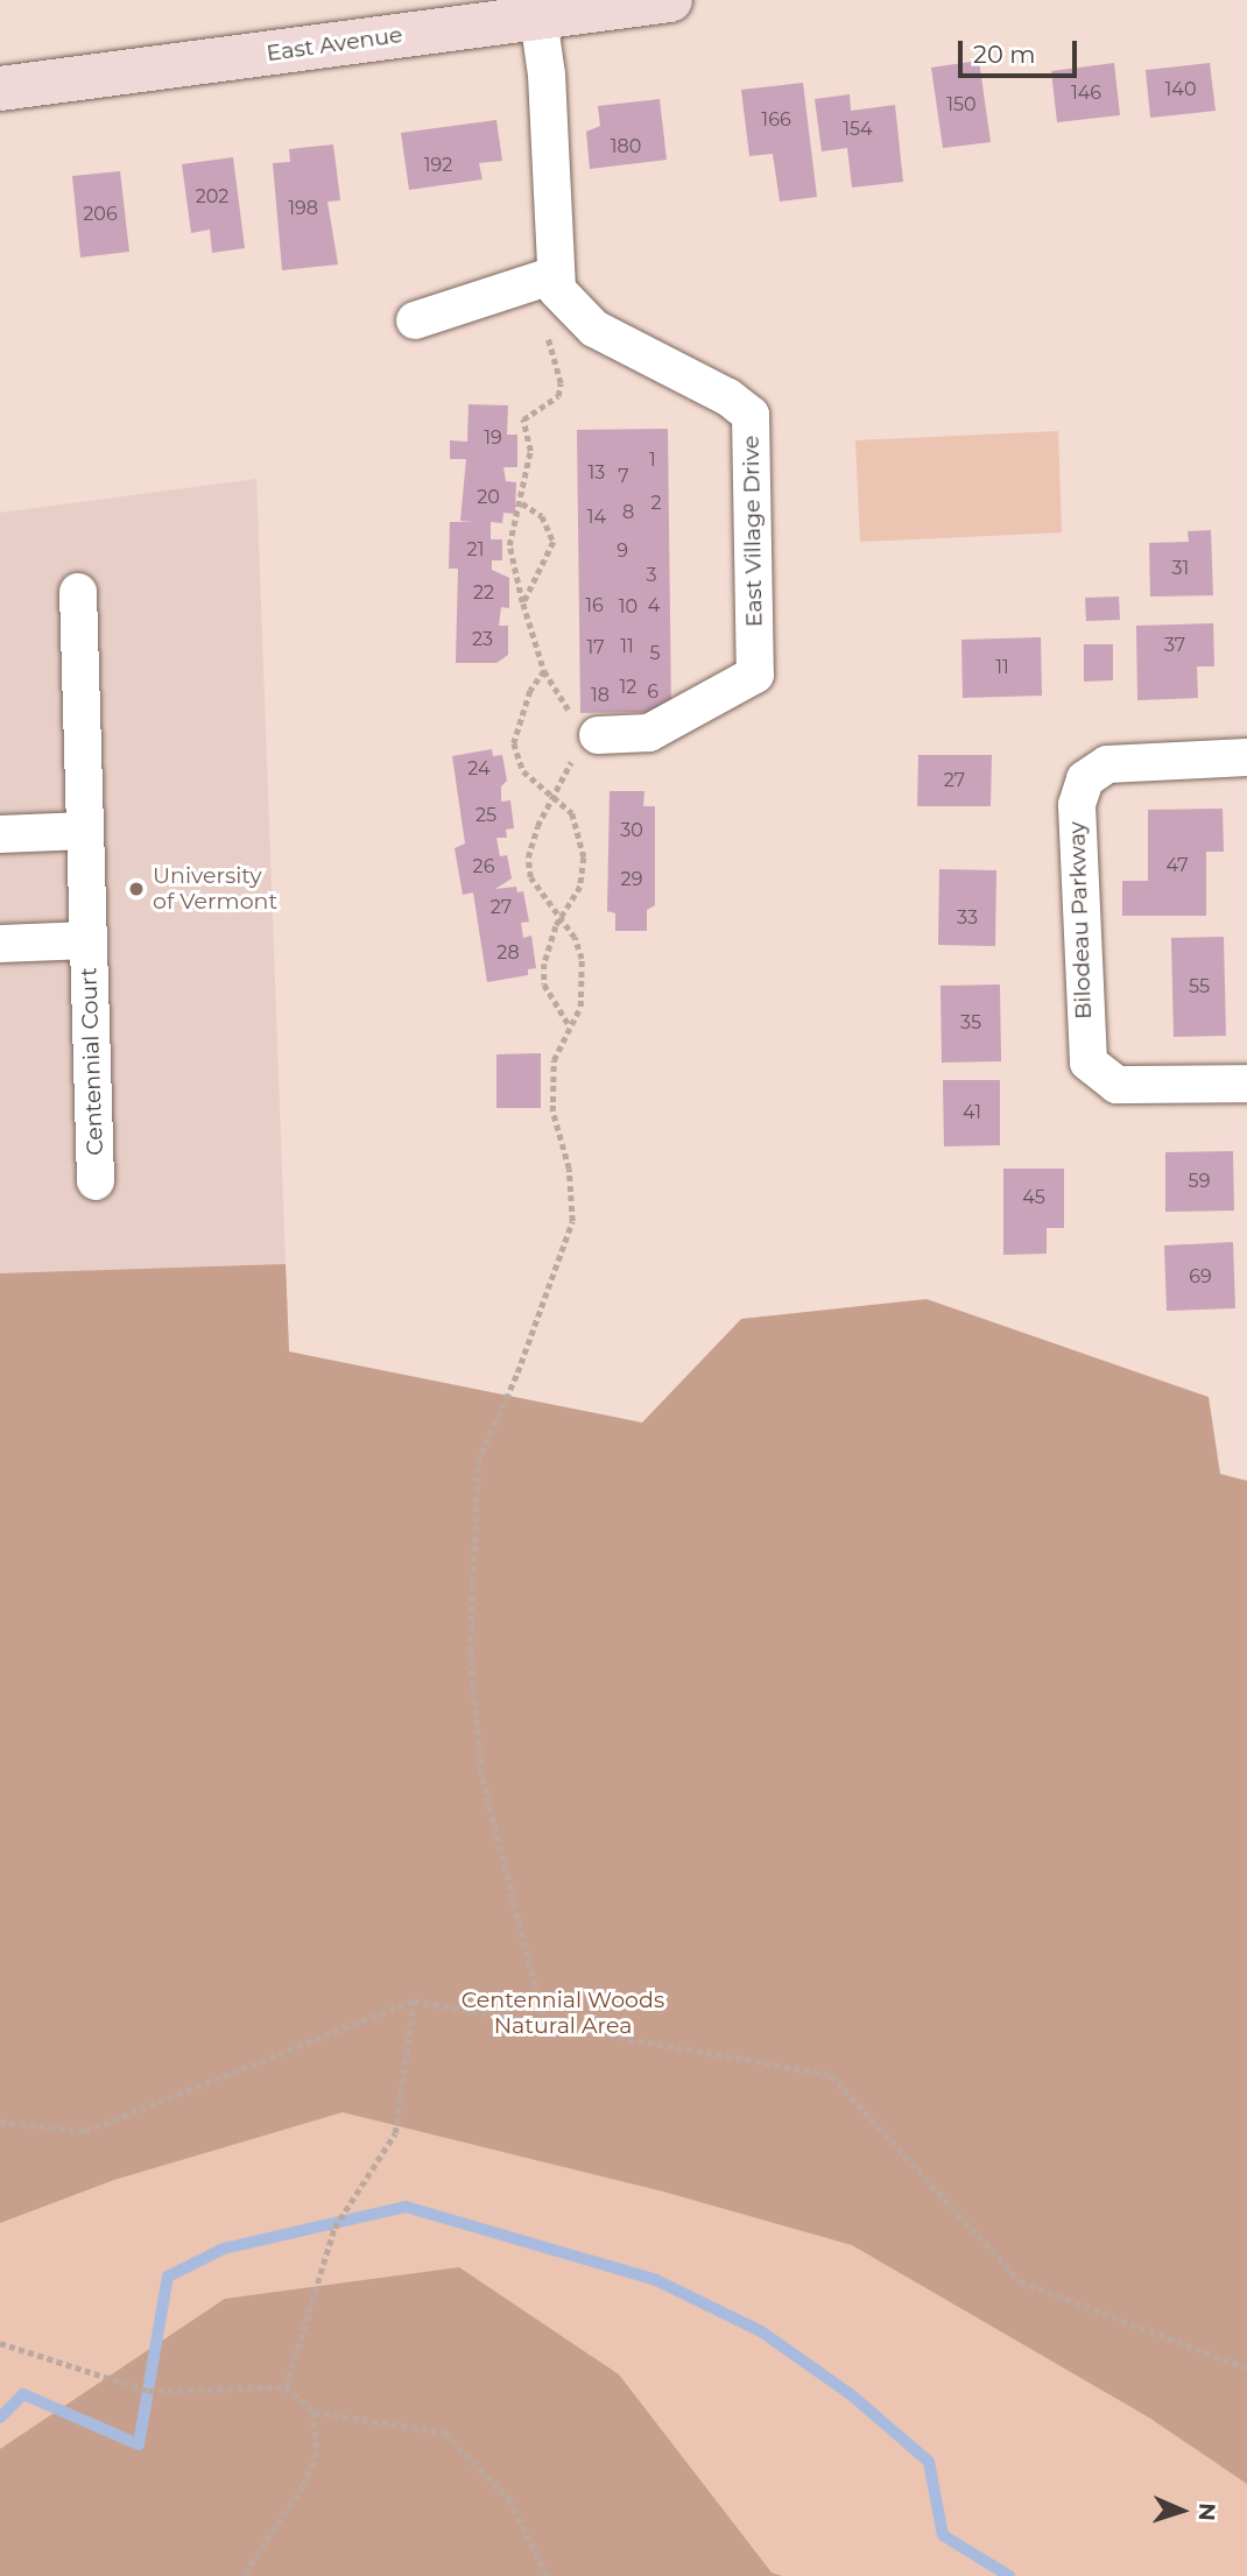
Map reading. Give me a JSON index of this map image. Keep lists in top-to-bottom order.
{
  "streets": {
    "main road": ["East Avenue"],
    "street": ["East Village Drive", "Bilodeau Parkway", "Centennial Court"]
  },
  "crossings": [
    ["East Avenue", "East Village Drive"]
  ],
  "parks": ["Centennial Woods Natural Area"],
  "places": ["University of Vermont"],
  "house_numbers": [
    "140",
    "146",
    "150",
    "166",
    "154",
    "180",
    "192",
    "202",
    "198",
    "206",
    "19",
    "1",
    "13",
    "7",
    "20",
    "2",
    "8",
    "14",
    "21",
    "9",
    "31",
    "3",
    "22",
    "16",
    "4",
    "10",
    "23",
    "37",
    "11",
    "17",
    "5",
    "11",
    "12",
    "6",
    "18",
    "24",
    "27",
    "25",
    "30",
    "47",
    "26",
    "29",
    "27",
    "33",
    "28",
    "55",
    "35",
    "41",
    "59",
    "45",
    "69"
  ],
  "scale_bar": "20 m",
  "north": "right"
}
